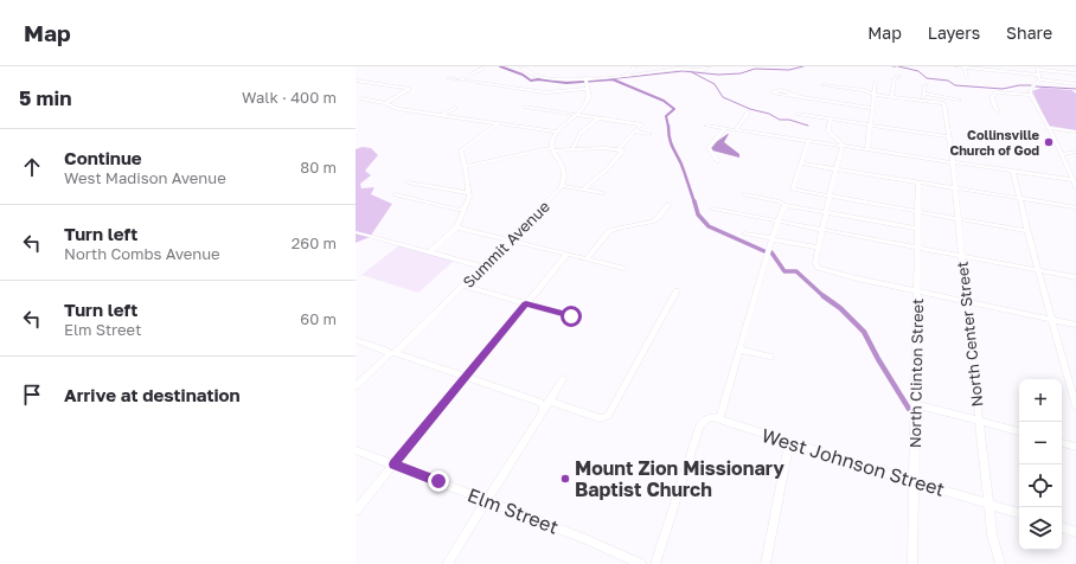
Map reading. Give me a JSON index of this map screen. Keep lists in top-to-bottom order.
{
  "streets": {
    "street": [
      "Summit Avenue",
      "North Center Street",
      "North Clinton Street",
      "West Johnson Street",
      "Elm Street"
    ]
  },
  "crossings": [
    ["North Center Street", "West Johnson Street"],
    ["North Clinton Street", "West Johnson Street"]
  ],
  "places": ["Collinsville Church of God", "Mount Zion Missionary Baptist Church"],
  "page": {
    "header": "Map",
    "nav": ["Map", "Layers", "Share"],
    "heading": ["5 min", "Walk · 400 m"],
    "list": [
      ["Continue", "West Madison Avenue", "80 m"],
      ["Turn left", "North Combs Avenue", "260 m"],
      ["Turn left", "Elm Street", "60 m"],
      "Arrive at destination"
    ],
    "map_buttons": ["+", "−"]
  }
}
